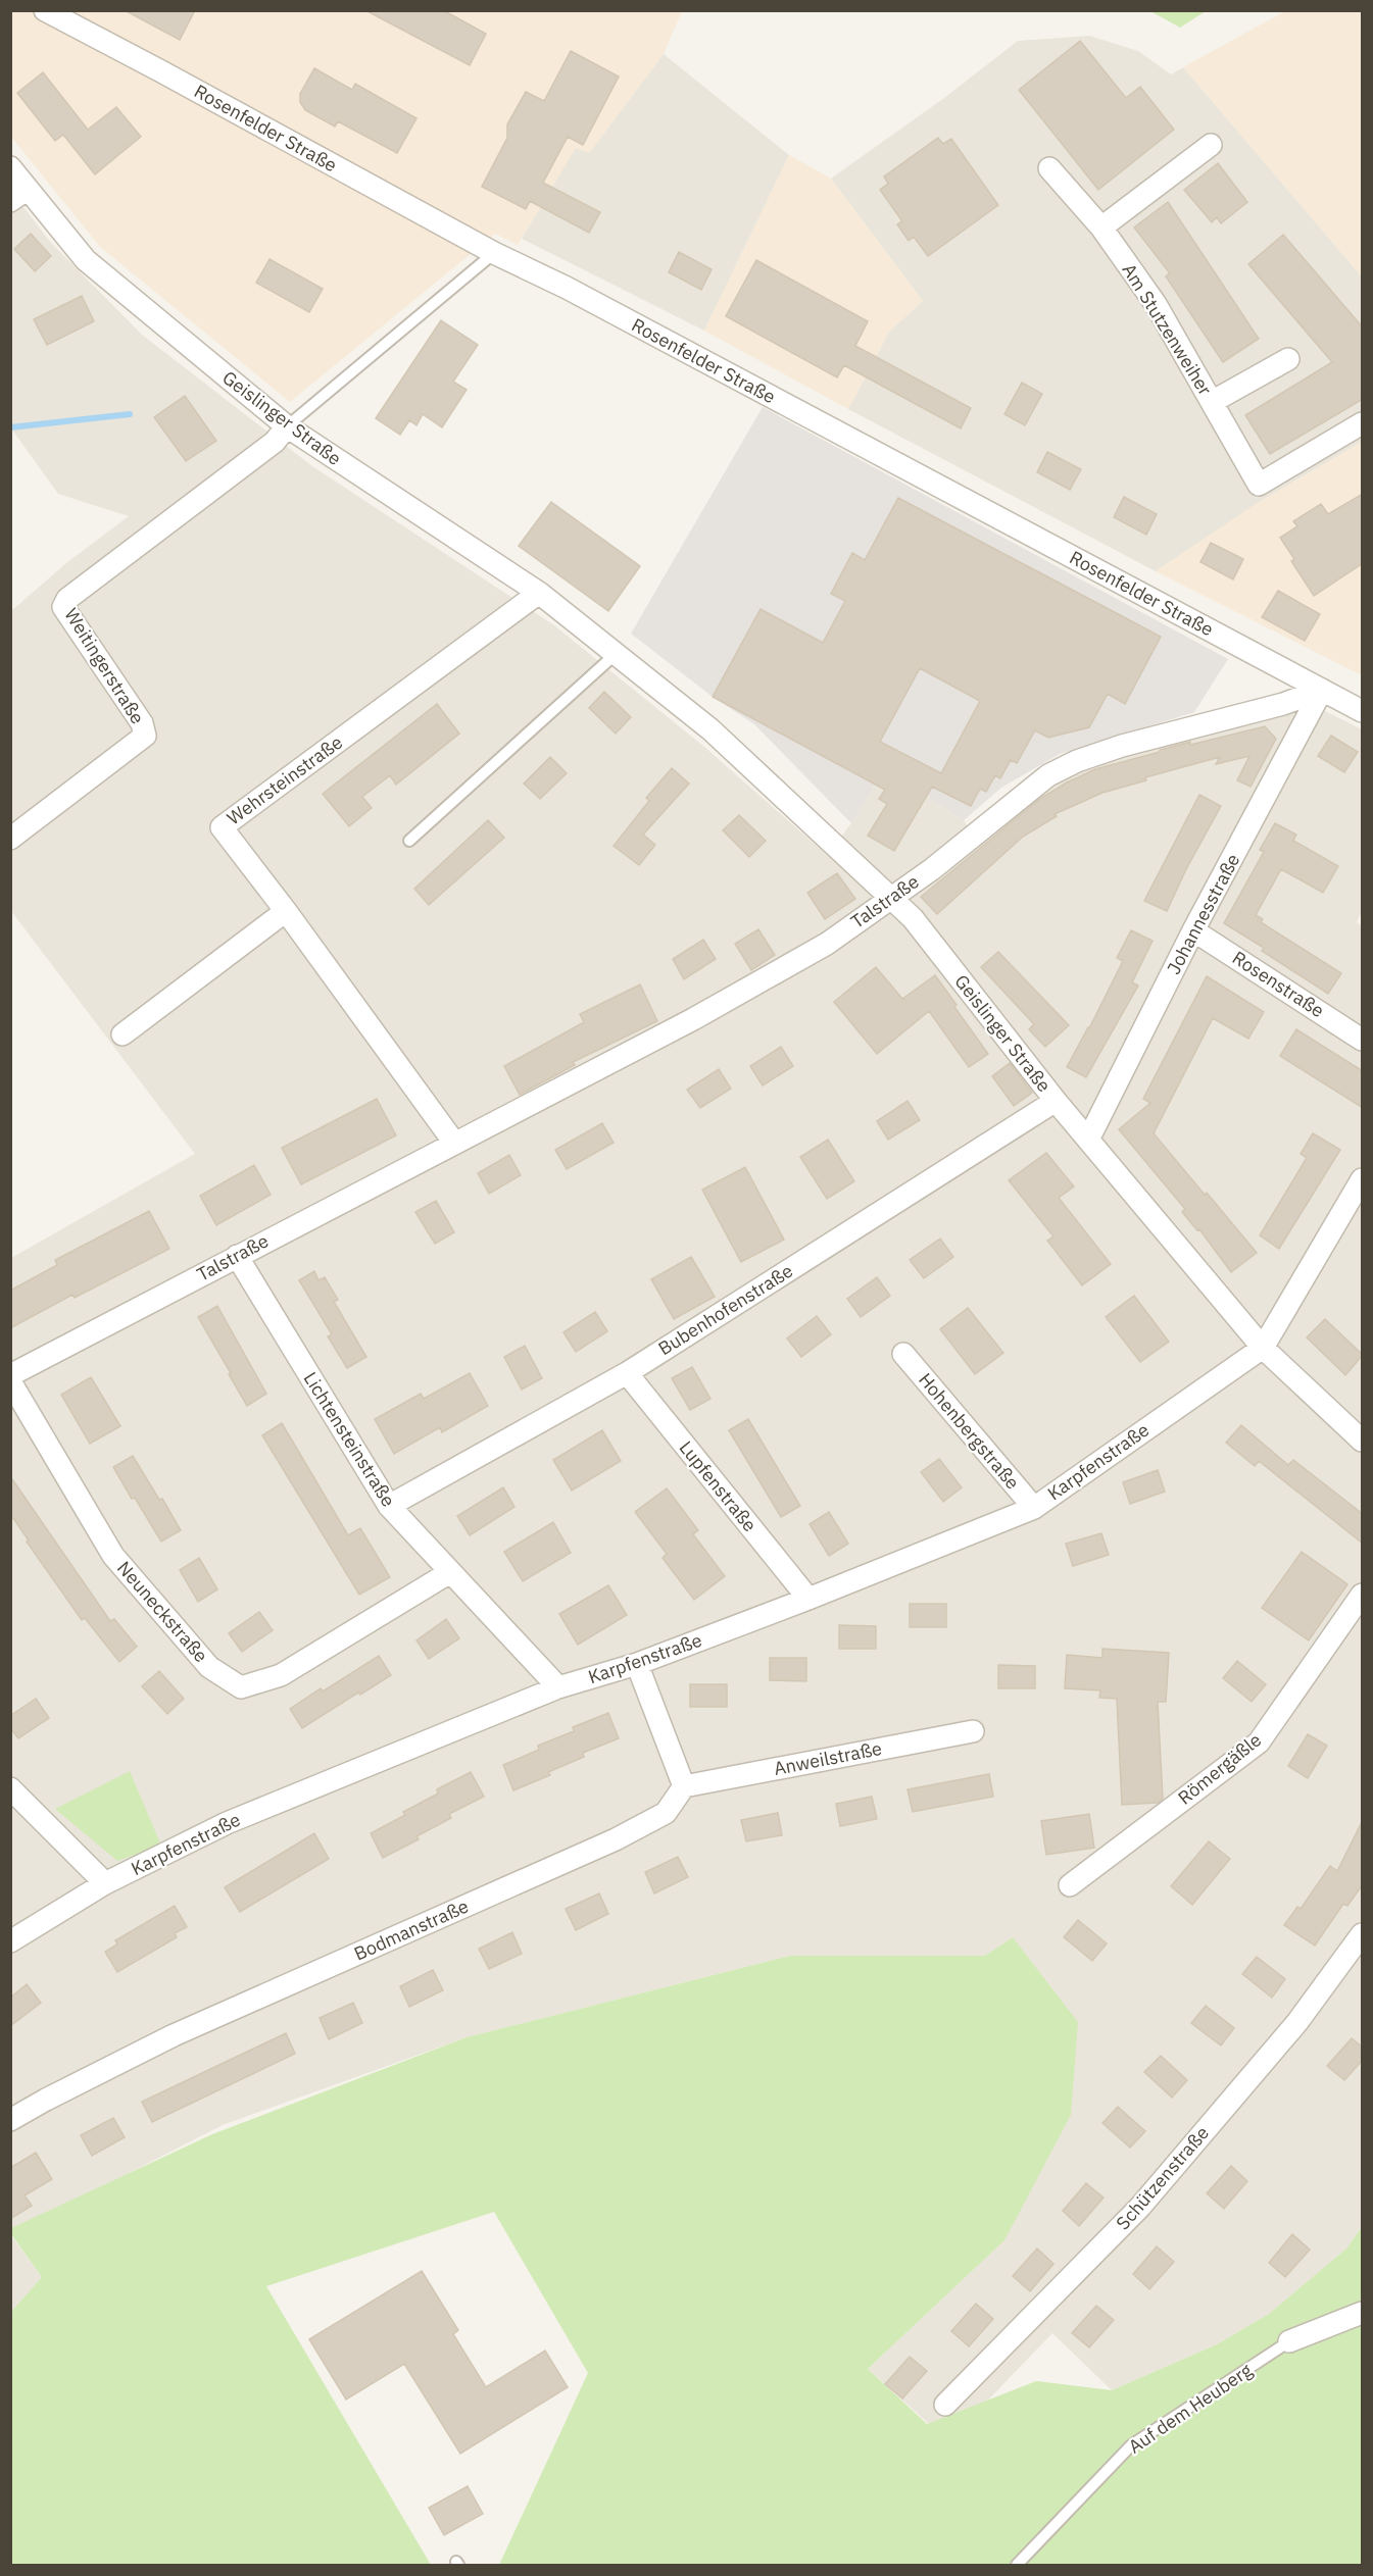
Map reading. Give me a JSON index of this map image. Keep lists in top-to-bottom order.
{
  "streets": {
    "street": [
      "Rosenfelder Straße",
      "Am Stutzenweiher",
      "Geislinger Straße",
      "Weitingerstraße",
      "Wehrsteinstraße",
      "Talstraße",
      "Johannesstraße",
      "Rosenstraße",
      "Bubenhofenstraße",
      "Hohenbergstraße",
      "Lichtensteinstraße",
      "Karpfenstraße",
      "Lupfenstraße",
      "Neuneckstraße",
      "Anweilstraße",
      "Römergäßle",
      "Bodmanstraße",
      "Schützenstraße",
      "Auf dem Heuberg"
    ]
  },
  "crossings": [
    ["Rosenfelder Straße", "Talstraße"],
    ["Rosenfelder Straße", "Johannesstraße"],
    ["Geislinger Straße", "Weitingerstraße"],
    ["Geislinger Straße", "Wehrsteinstraße"],
    ["Geislinger Straße", "Talstraße"],
    ["Geislinger Straße", "Johannesstraße"],
    ["Geislinger Straße", "Bubenhofenstraße"],
    ["Geislinger Straße", "Karpfenstraße"],
    ["Talstraße", "Johannesstraße"],
    ["Talstraße", "Lichtensteinstraße"],
    ["Johannesstraße", "Rosenstraße"],
    ["Bubenhofenstraße", "Lichtensteinstraße"],
    ["Bubenhofenstraße", "Lupfenstraße"],
    ["Hohenbergstraße", "Karpfenstraße"],
    ["Lichtensteinstraße", "Karpfenstraße"],
    ["Lichtensteinstraße", "Neuneckstraße"],
    ["Karpfenstraße", "Lupfenstraße"],
    ["Anweilstraße", "Bodmanstraße"]
  ]
}
